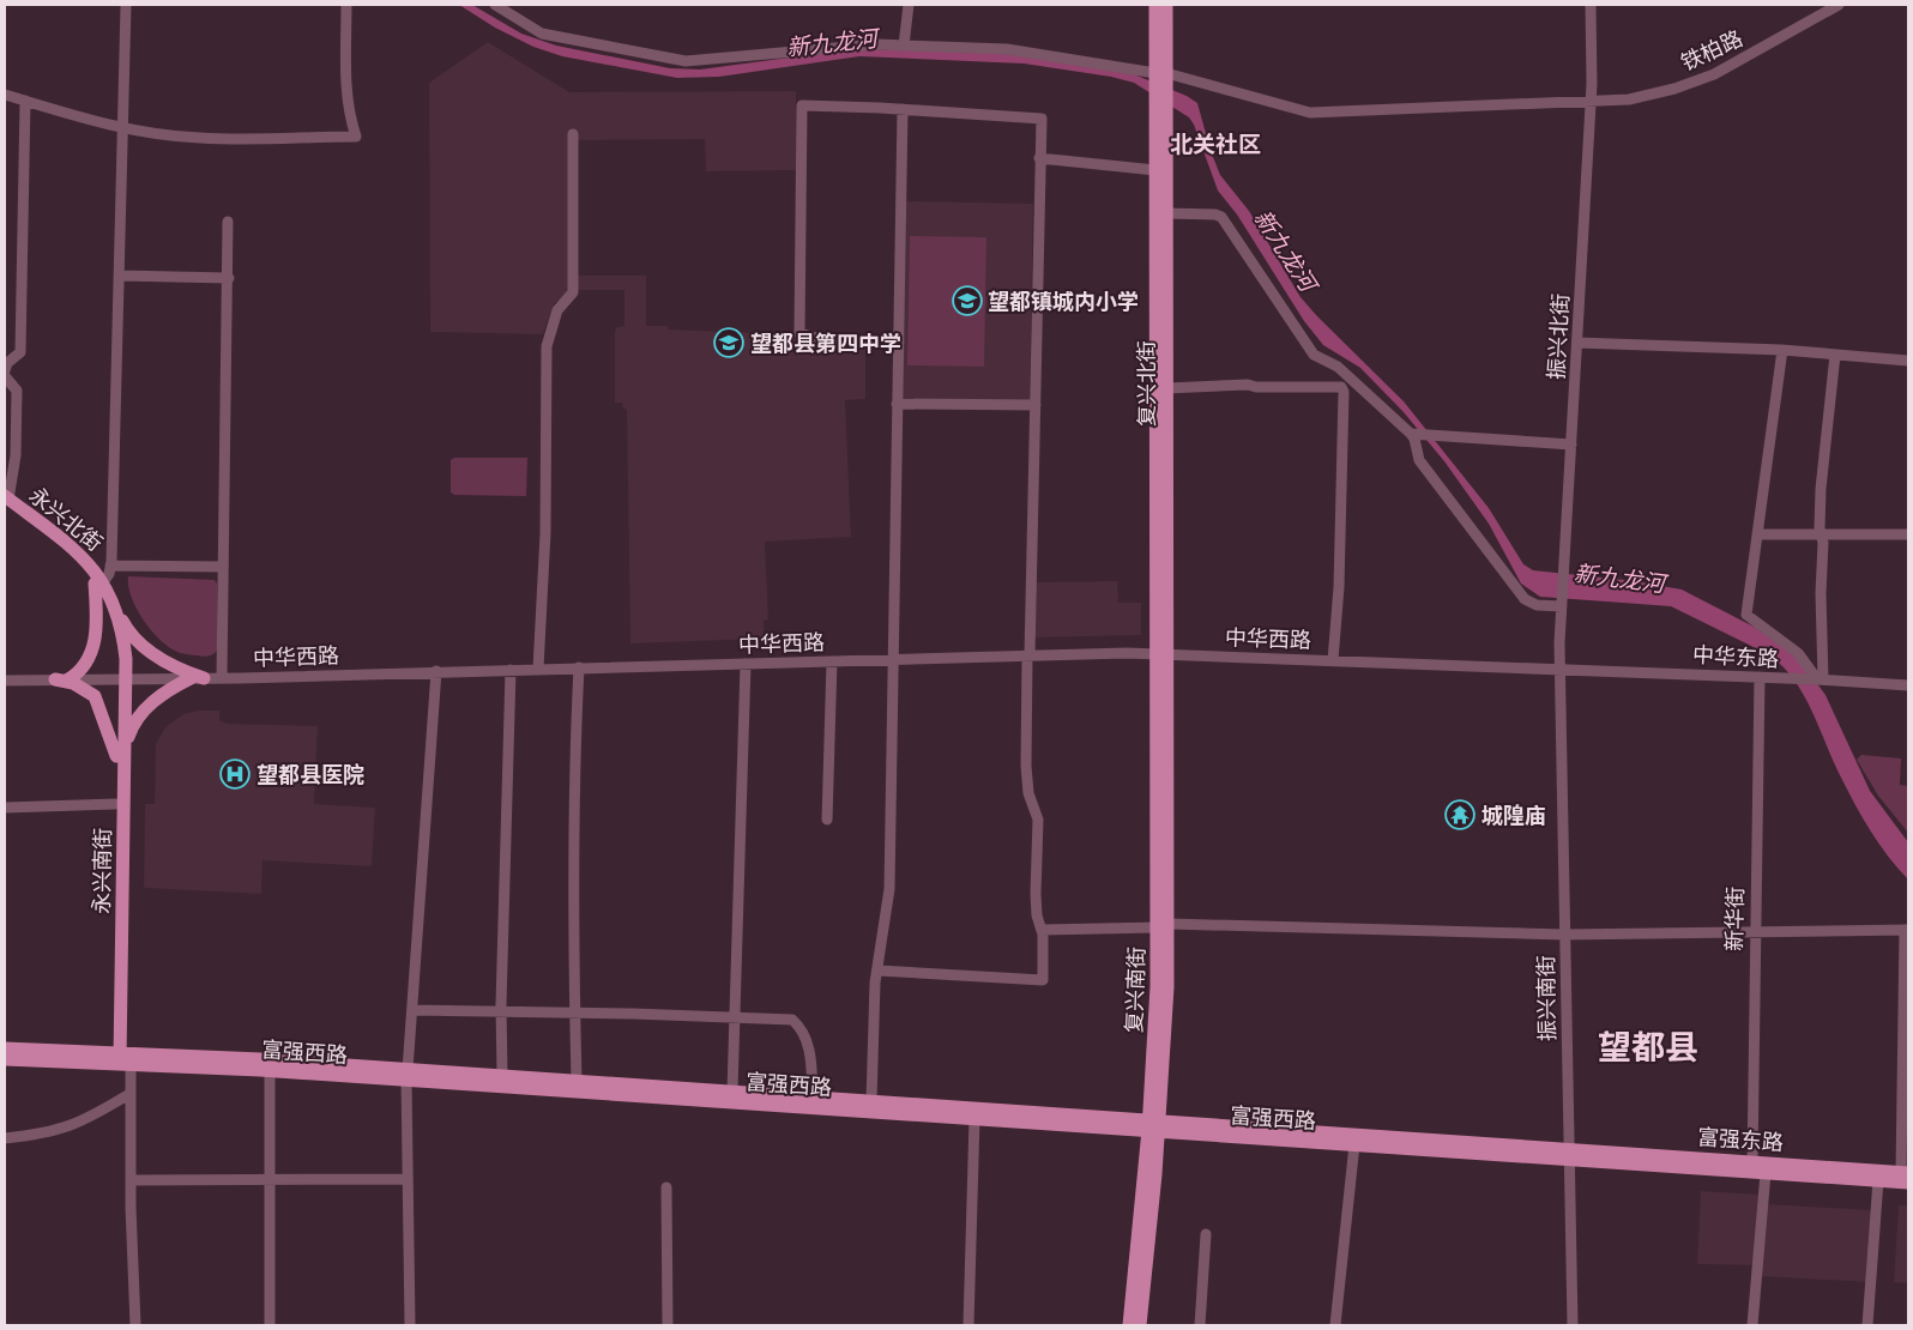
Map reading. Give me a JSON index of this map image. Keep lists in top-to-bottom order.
{
  "streets": {
    "main road": [
      "复兴北街",
      "永兴北街",
      "永兴南街",
      "复兴南街",
      "富强西路",
      "富强东路"
    ],
    "street": [
      "铁柏路",
      "振兴北街",
      "中华西路",
      "中华东路",
      "新华街",
      "振兴南街"
    ]
  },
  "crossings": [
    ["铁柏路", "振兴北街"],
    ["铁柏路", "复兴北街"],
    ["振兴北街", "中华西路"],
    ["振兴北街", "中华东路"],
    ["振兴北街", "振兴南街"],
    ["复兴北街", "中华西路"],
    ["复兴北街", "复兴南街"],
    ["永兴北街", "中华西路"],
    ["永兴北街", "永兴南街"],
    ["中华西路", "中华东路"],
    ["中华西路", "永兴南街"],
    ["中华西路", "复兴南街"],
    ["中华西路", "振兴南街"],
    ["中华东路", "新华街"],
    ["中华东路", "振兴南街"],
    ["永兴南街", "富强西路"],
    ["新华街", "富强东路"],
    ["复兴南街", "富强西路"],
    ["振兴南街", "富强西路"],
    ["振兴南街", "富强东路"],
    ["富强西路", "富强东路"]
  ],
  "districts": ["北关社区", "望都县"],
  "water": ["新九龙河"],
  "places": {
    "school or university": ["望都镇城内小学", "望都县第四中学"],
    "hospital": ["望都县医院"],
    "temple": ["城隍庙"]
  }
}
